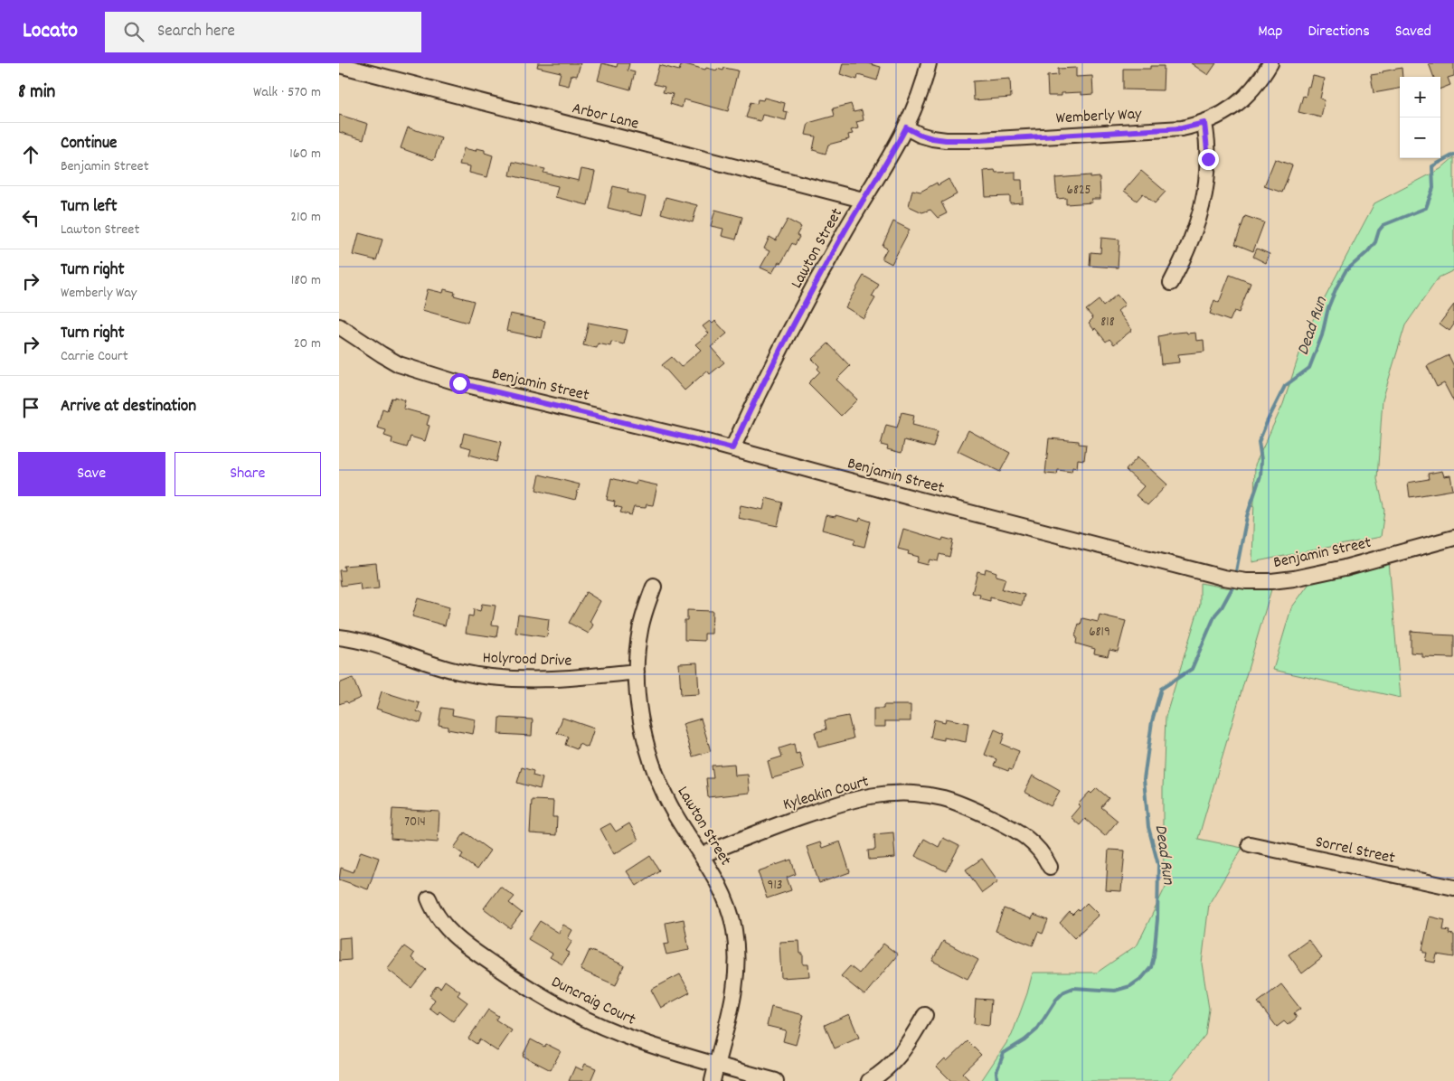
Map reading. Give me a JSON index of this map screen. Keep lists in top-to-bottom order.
{
  "streets": {
    "street": [
      "Arbor Lane",
      "Wemberly Way",
      "Lawton Street",
      "Benjamin Street",
      "Holyrood Drive",
      "Kyleakin Court",
      "Sorrel Street",
      "Duncraig Court"
    ]
  },
  "crossings": [
    ["Arbor Lane", "Lawton Street"],
    ["Wemberly Way", "Lawton Street"],
    ["Lawton Street", "Benjamin Street"],
    ["Lawton Street", "Holyrood Drive"],
    ["Lawton Street", "Kyleakin Court"],
    ["Lawton Street", "Duncraig Court"]
  ],
  "water": ["Dead Run"],
  "house_numbers": [
    "6825",
    "818",
    "6819",
    "7014",
    "913"
  ],
  "page": {
    "header": "Locato",
    "search": "Search here",
    "nav": ["Map", "Directions", "Saved"],
    "heading": ["8 min", "Walk · 570 m"],
    "map_buttons": ["+", "−"],
    "list": [
      ["Continue", "Benjamin Street", "160 m"],
      ["Turn left", "Lawton Street", "210 m"],
      ["Turn right", "Wemberly Way", "180 m"],
      ["Turn right", "Carrie Court", "20 m"],
      "Arrive at destination"
    ],
    "buttons": ["Save", "Share"]
  }
}
